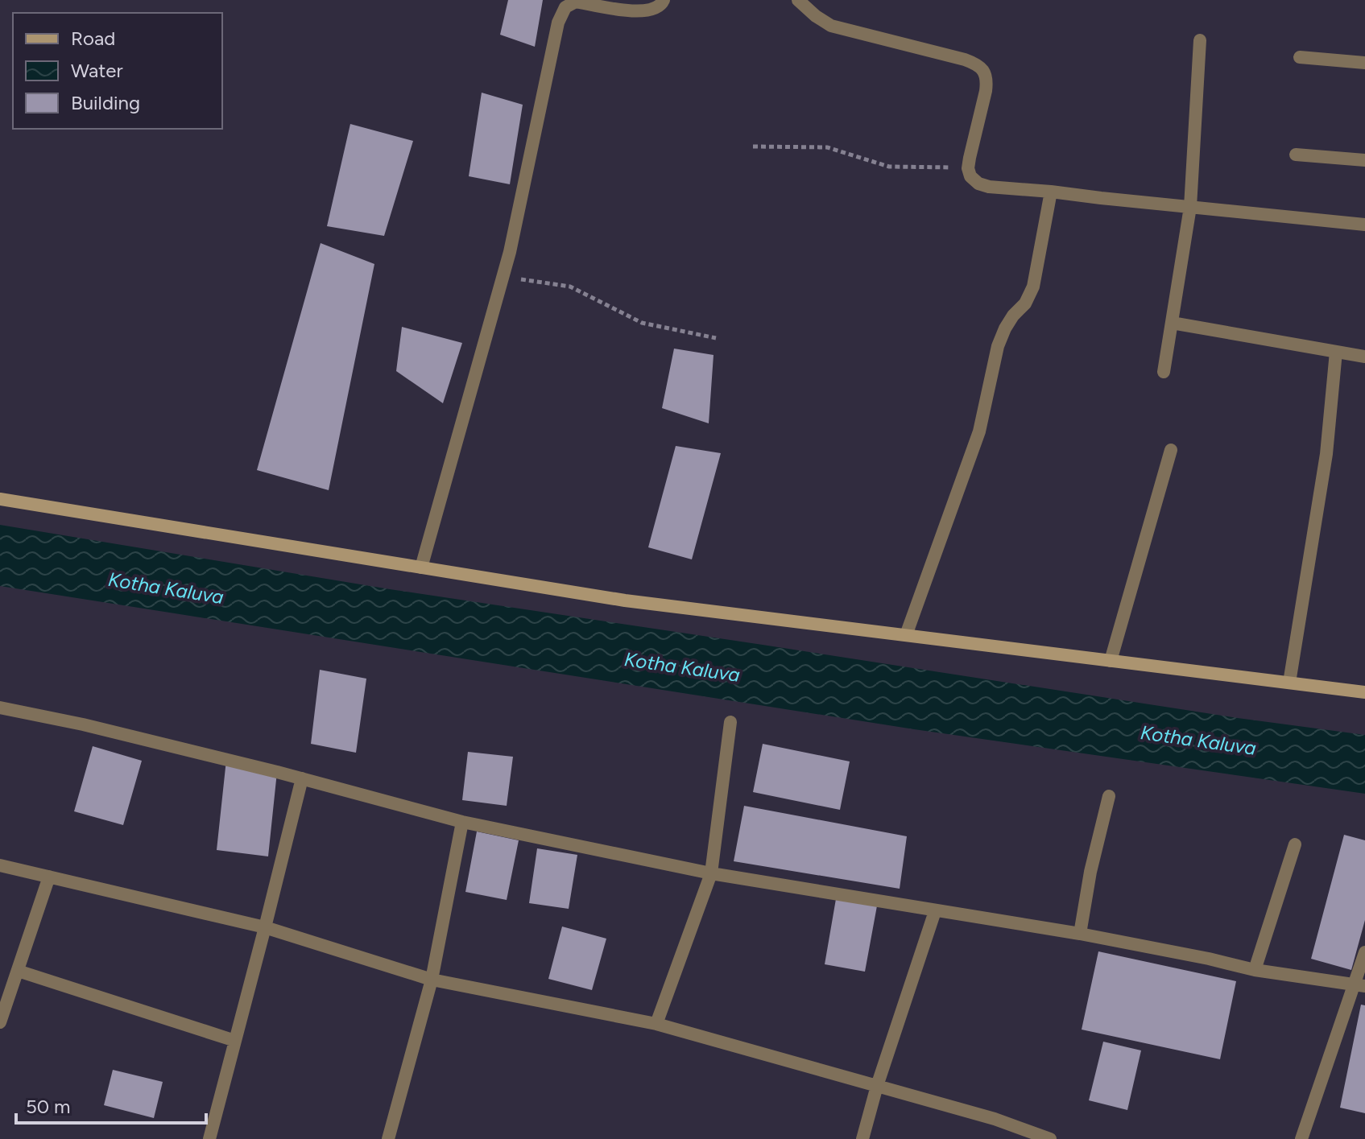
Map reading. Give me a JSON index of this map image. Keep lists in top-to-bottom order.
{
  "water": ["Kotha Kaluva"],
  "legend": ["Road", "Water", "Building"],
  "scale_bar": "50 m"
}
